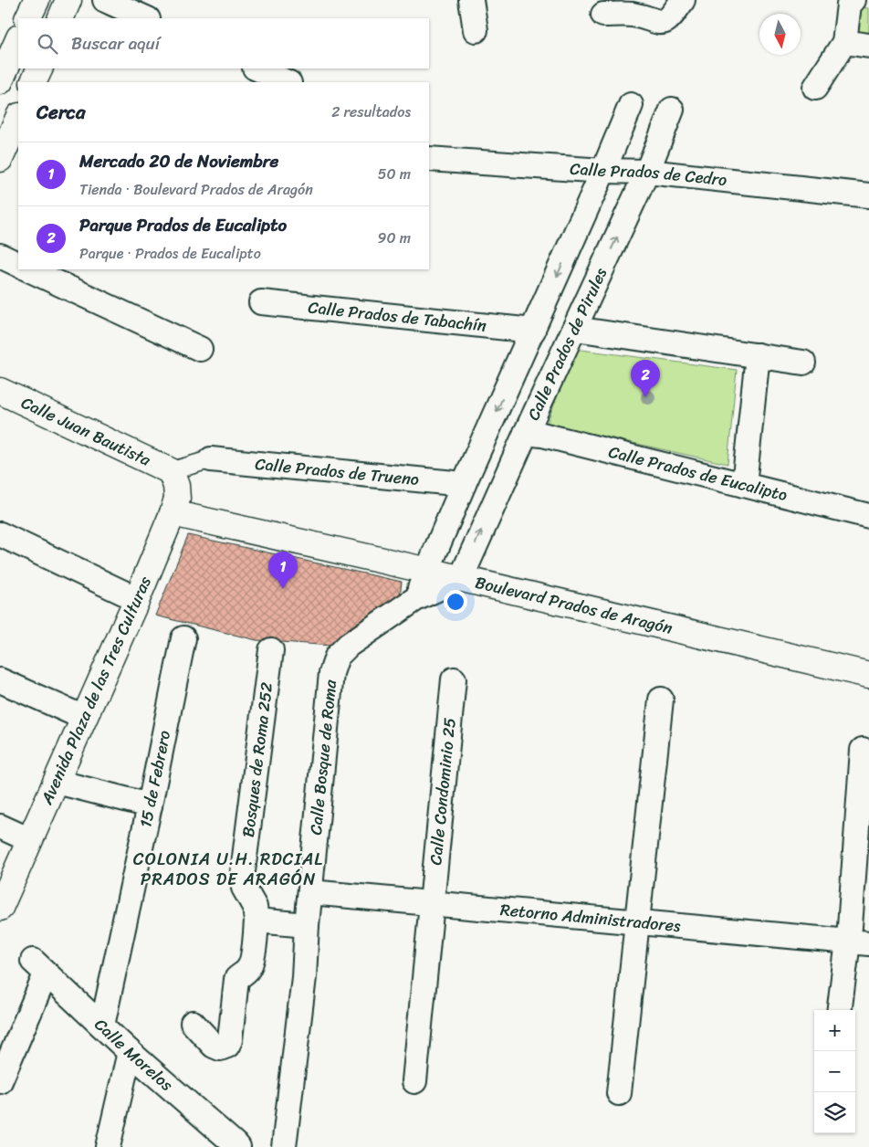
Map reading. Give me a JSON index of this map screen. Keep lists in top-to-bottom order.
{
  "streets": {
    "street": [
      "Calle Prados de Cedro",
      "Calle Prados de Tabachín",
      "Calle Prados de Pirules",
      "Calle Juan Bautista",
      "Calle Prados de Trueno",
      "Calle Prados de Eucalipto",
      "Boulevard Prados de Aragón",
      "Avenida Plaza de las Tres Culturas",
      "Calle Bosque de Roma",
      "Bosques de Roma 252",
      "15 de Febrero",
      "Calle Condominio 25",
      "Retorno Administradores",
      "Calle Morelos"
    ]
  },
  "crossings": [
    ["Calle Prados de Cedro", "Calle Prados de Pirules"],
    ["Calle Prados de Pirules", "Calle Prados de Eucalipto"],
    ["Calle Prados de Pirules", "Boulevard Prados de Aragón"],
    ["Calle Prados de Pirules", "Calle Bosque de Roma"],
    ["Calle Juan Bautista", "Avenida Plaza de las Tres Culturas"],
    ["Boulevard Prados de Aragón", "Avenida Plaza de las Tres Culturas"],
    ["Boulevard Prados de Aragón", "Calle Bosque de Roma"],
    ["Calle Bosque de Roma", "Retorno Administradores"],
    ["15 de Febrero", "Calle Morelos"],
    ["Calle Condominio 25", "Retorno Administradores"]
  ],
  "districts": ["COLONIA U.H. RDCIAL PRADOS DE ARAGÓN"],
  "north": "bottom",
  "page": {
    "search": "Buscar aquí",
    "heading": ["Cerca", "2 resultados"],
    "list": [
      {
        "mark": "1",
        "name": "Mercado 20 de Noviembre",
        "note": "Tienda · Boulevard Prados de Aragón",
        "value": "50 m"
      },
      {
        "mark": "2",
        "name": "Parque Prados de Eucalipto",
        "note": "Parque · Prados de Eucalipto",
        "value": "90 m"
      }
    ],
    "pins": ["2", "1"],
    "map_buttons": ["+", "−"]
  }
}
